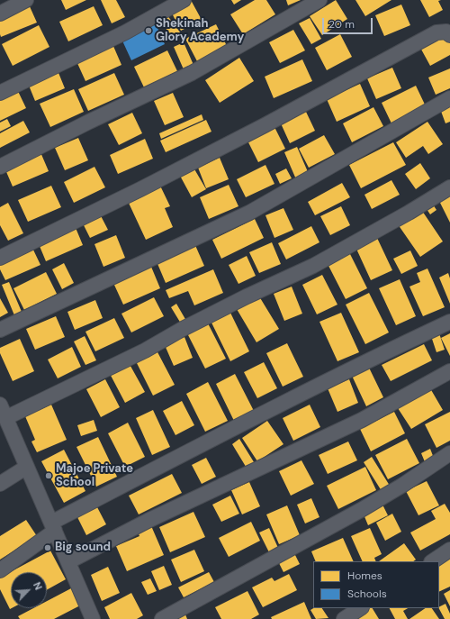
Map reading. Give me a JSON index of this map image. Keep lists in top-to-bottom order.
{
  "places": ["Shekinah Glory Academy", "Majoe Private School", "Big sound"],
  "legend": ["Homes", "Schools"],
  "scale_bar": "20 m",
  "north": "top right"
}
